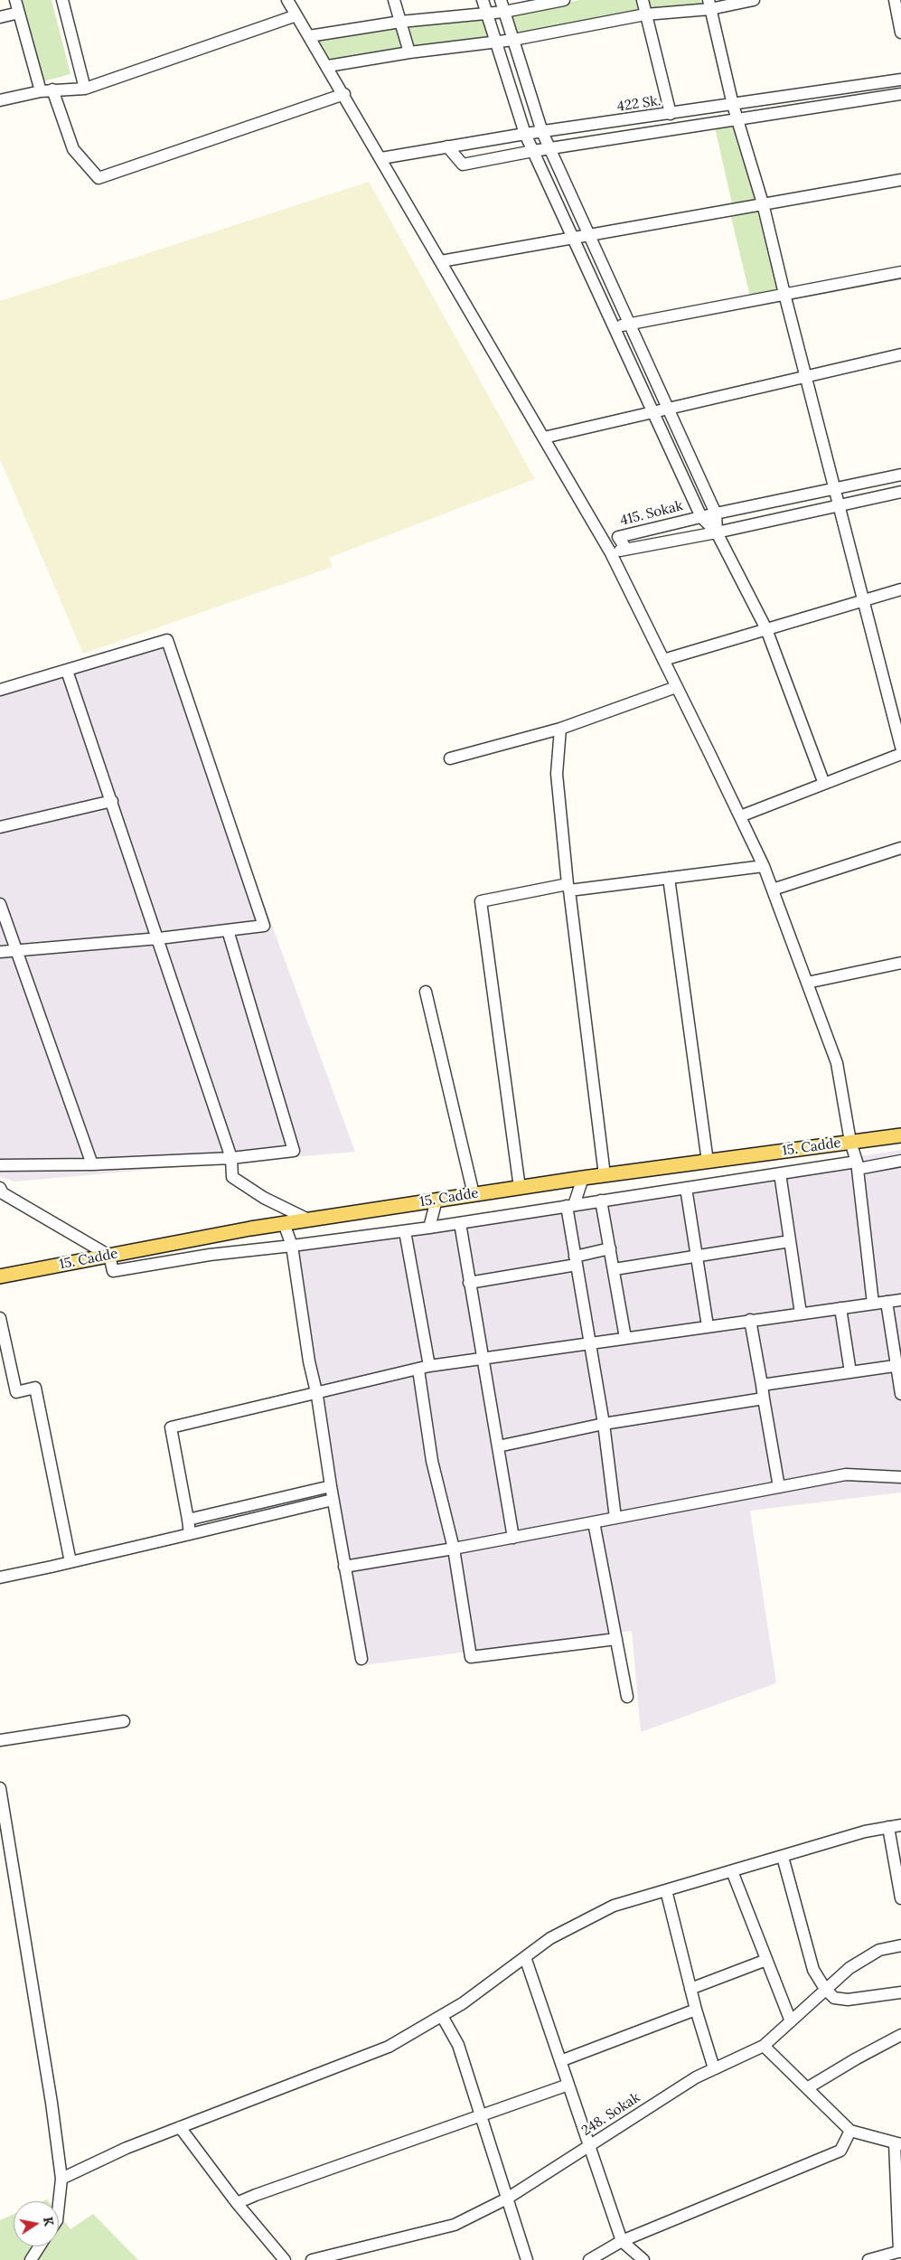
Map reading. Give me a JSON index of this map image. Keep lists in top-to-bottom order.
{
  "streets": {
    "main road": ["15. Cadde"],
    "street": ["422 Sk.", "415. Sokak", "248. Sokak"]
  },
  "north": "right"
}
